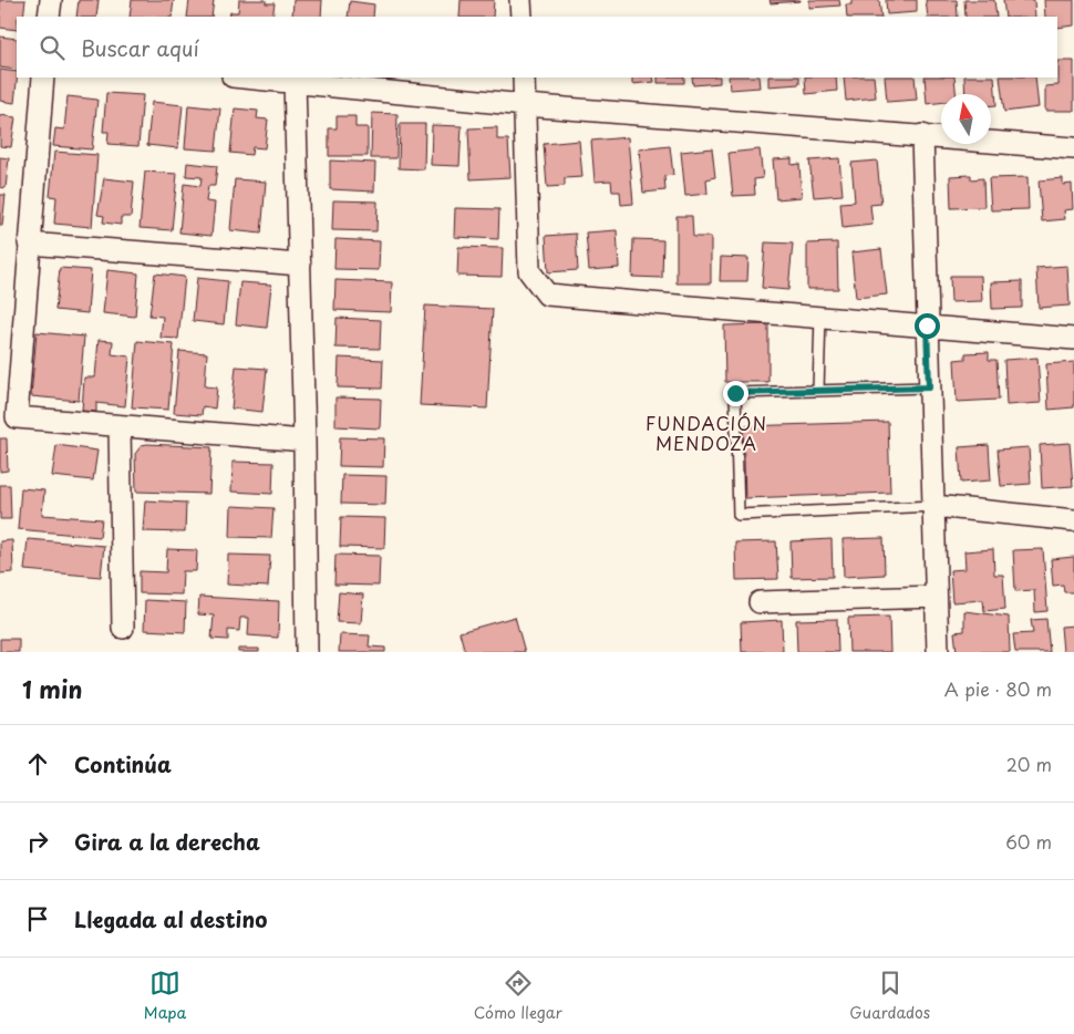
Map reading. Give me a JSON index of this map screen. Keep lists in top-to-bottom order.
{
  "districts": ["FUNDACIÓN MENDOZA"],
  "north": "top",
  "page": {
    "search": "Buscar aquí",
    "heading": ["1 min", "A pie · 80 m"],
    "list": [
      ["Continúa", "20 m"],
      ["Gira a la derecha", "60 m"],
      "Llegada al destino"
    ],
    "nav": ["Mapa", "Cómo llegar", "Guardados"]
  }
}
